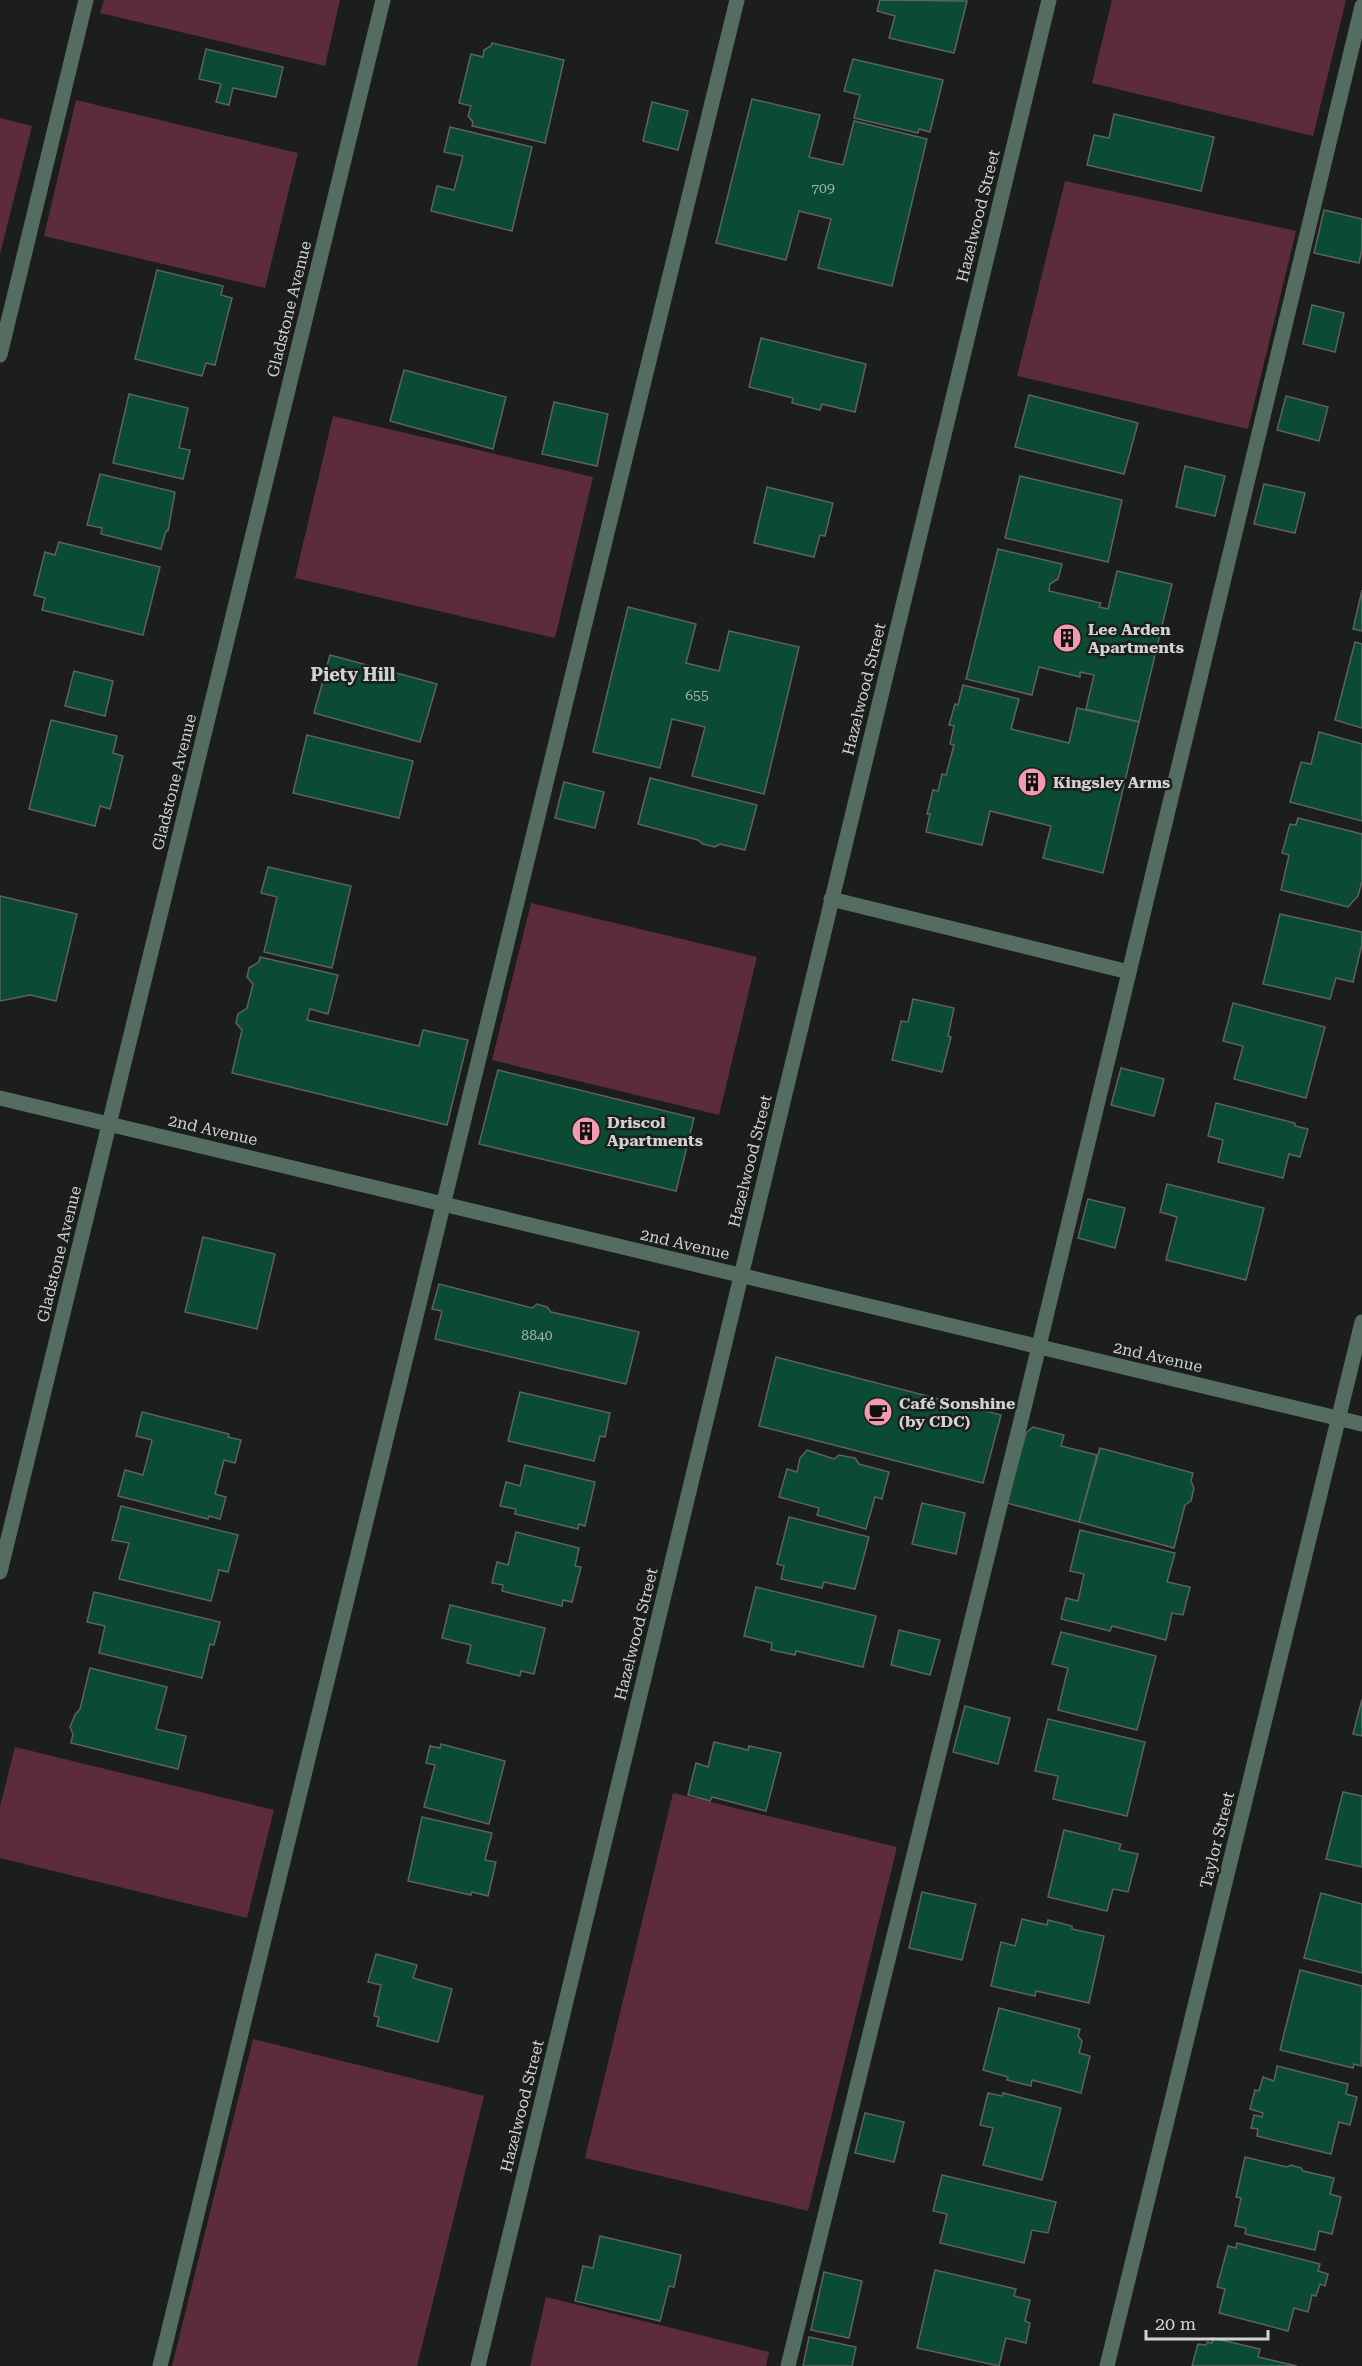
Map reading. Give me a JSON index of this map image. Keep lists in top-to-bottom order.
{
  "streets": {
    "street": [
      "Hazelwood Street",
      "Gladstone Avenue",
      "2nd Avenue",
      "Taylor Street"
    ]
  },
  "crossings": [
    ["Hazelwood Street", "2nd Avenue"],
    ["Gladstone Avenue", "2nd Avenue"],
    ["2nd Avenue", "Taylor Street"]
  ],
  "districts": ["Piety Hill"],
  "places": {
    "building": ["Lee Arden Apartments", "Kingsley Arms", "Driscol Apartments"],
    "cafe": ["Café Sonshine (by CDC)"]
  },
  "house_numbers": ["709", "655", "8840"],
  "scale_bar": "20 m"
}
